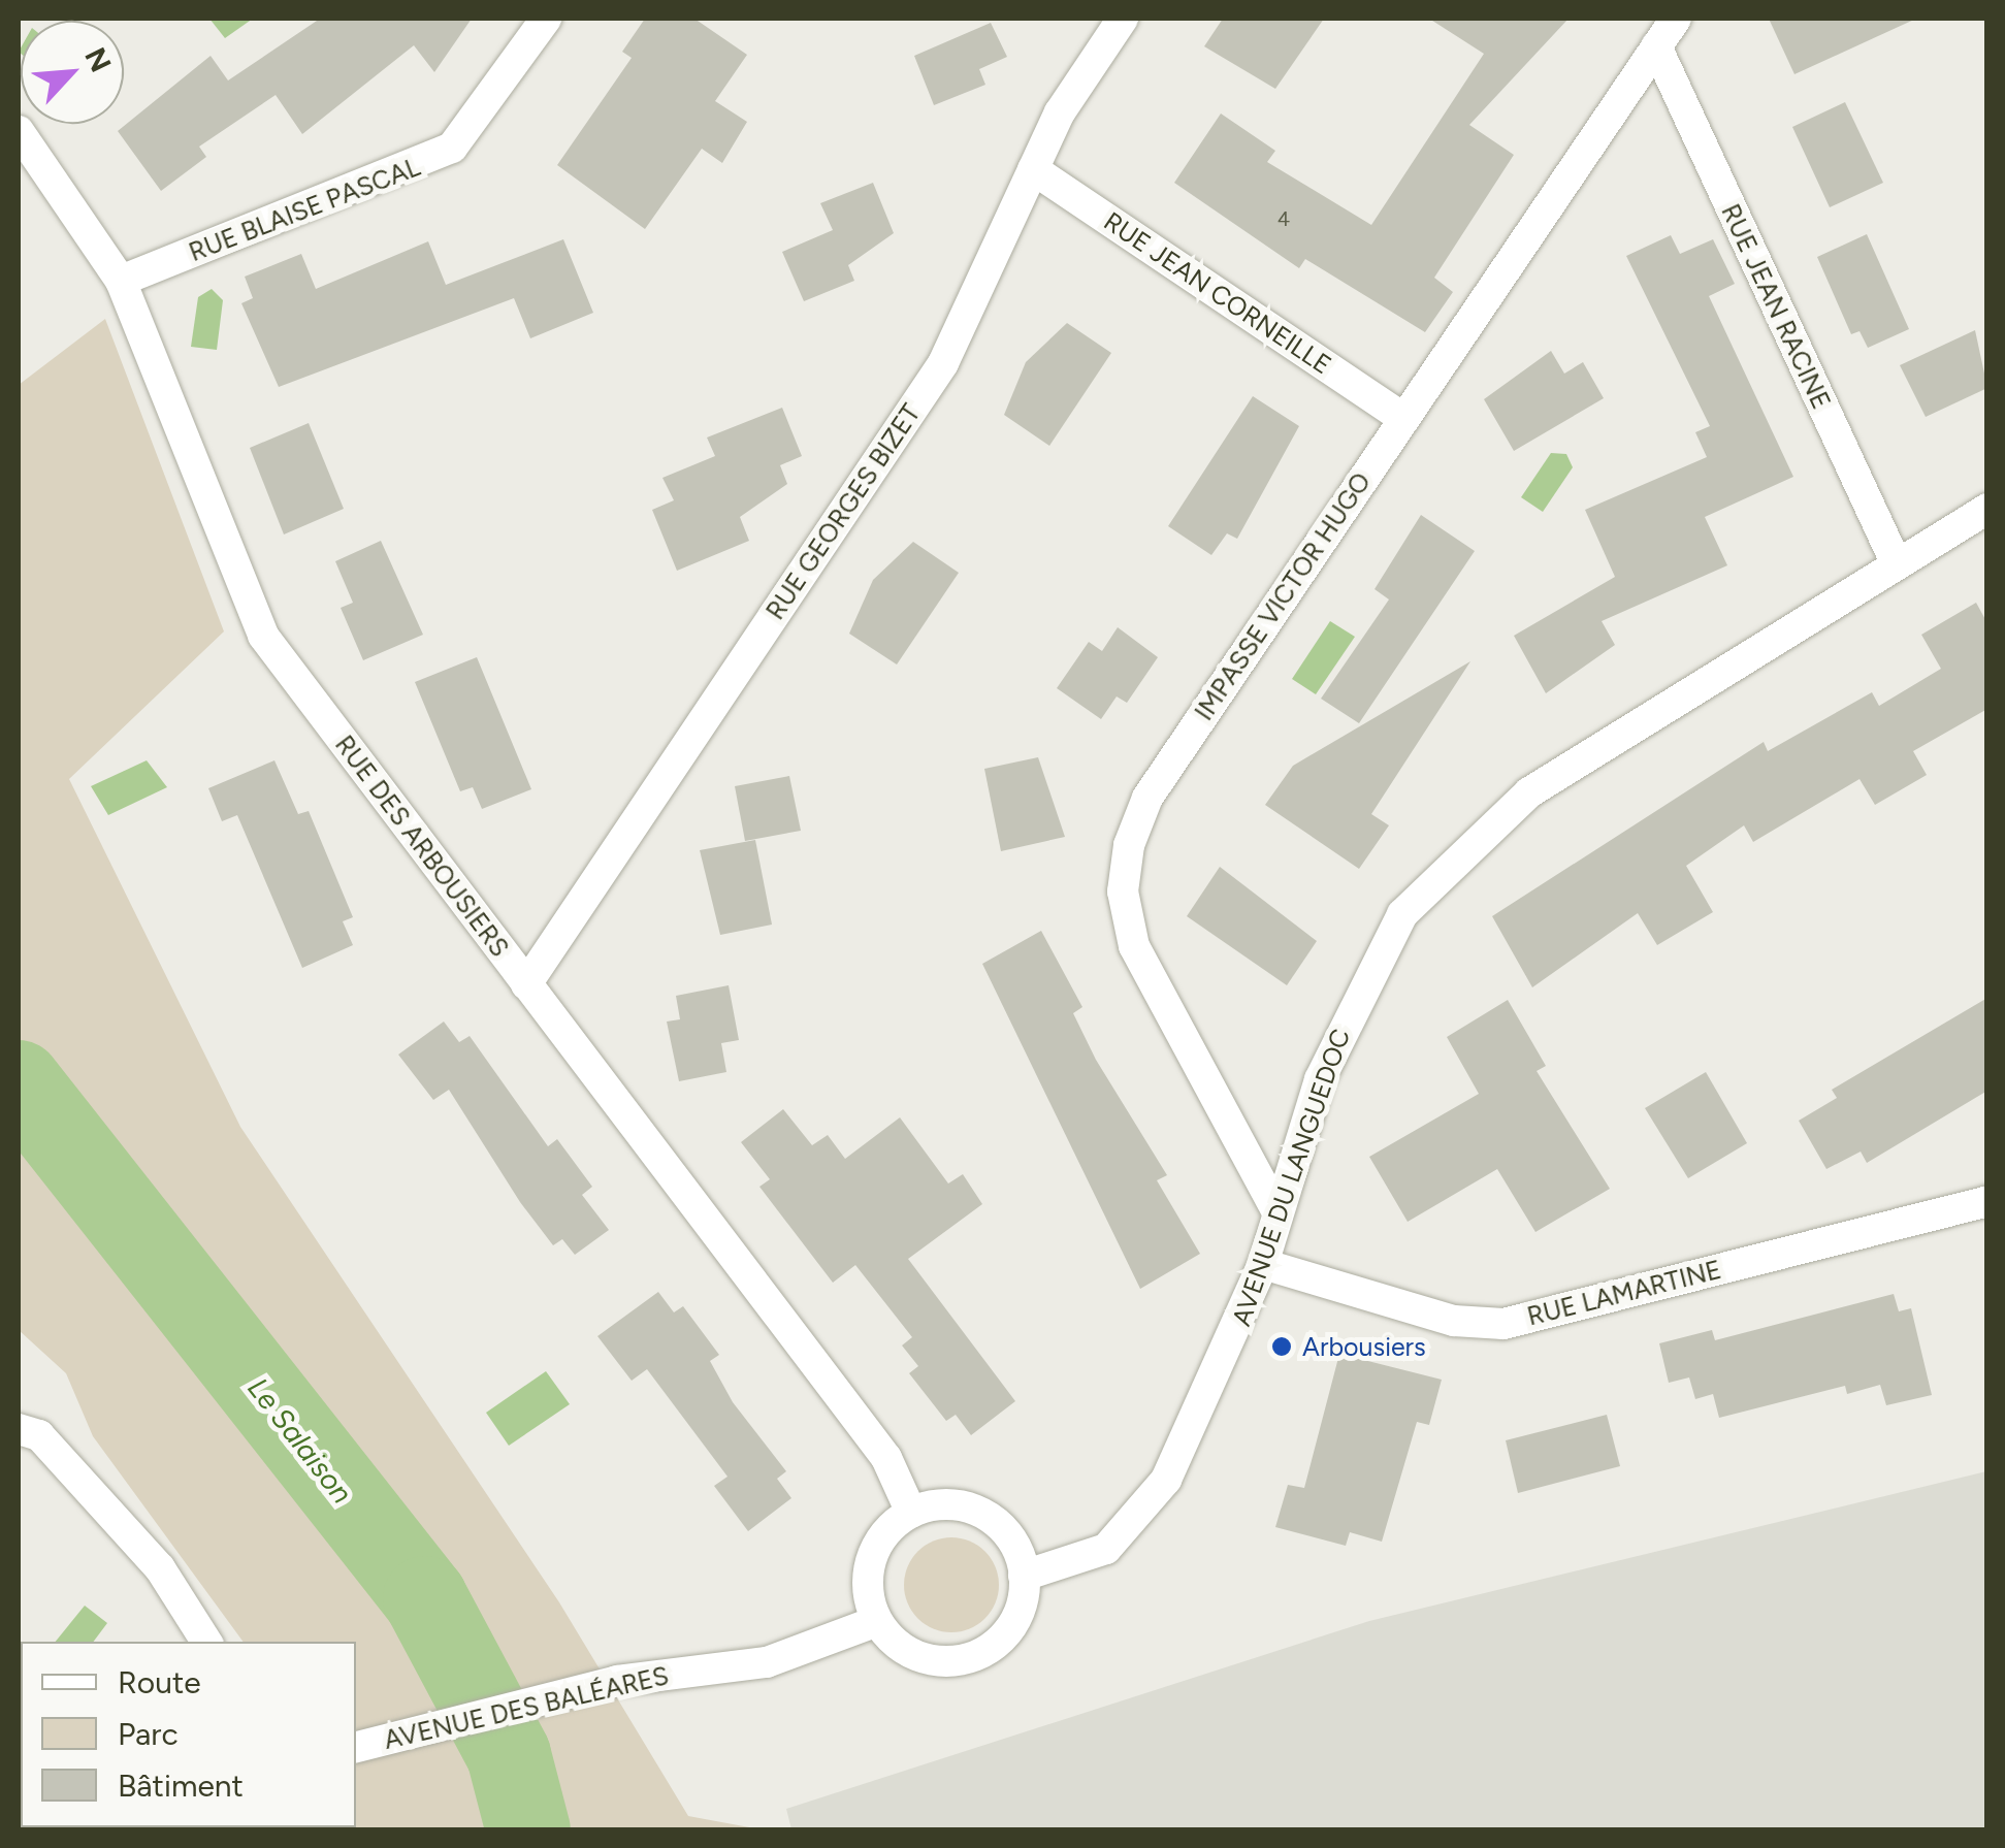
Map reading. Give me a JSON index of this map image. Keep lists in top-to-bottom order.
{
  "streets": {
    "street": [
      "RUE BLAISE PASCAL",
      "RUE JEAN CORNEILLE",
      "RUE JEAN RACINE",
      "RUE GEORGES BIZET",
      "IMPASSE VICTOR HUGO",
      "RUE DES ARBOUSIERS",
      "AVENUE DU LANGUEDOC",
      "RUE LAMARTINE",
      "AVENUE DES BALÉARES"
    ]
  },
  "crossings": [
    ["RUE BLAISE PASCAL", "RUE DES ARBOUSIERS"],
    ["RUE JEAN CORNEILLE", "RUE GEORGES BIZET"],
    ["RUE JEAN CORNEILLE", "IMPASSE VICTOR HUGO"],
    ["RUE JEAN RACINE", "IMPASSE VICTOR HUGO"],
    ["RUE JEAN RACINE", "AVENUE DU LANGUEDOC"],
    ["RUE GEORGES BIZET", "RUE DES ARBOUSIERS"],
    ["IMPASSE VICTOR HUGO", "AVENUE DU LANGUEDOC"],
    ["RUE DES ARBOUSIERS", "AVENUE DU LANGUEDOC"],
    ["RUE DES ARBOUSIERS", "AVENUE DES BALÉARES"],
    ["AVENUE DU LANGUEDOC", "RUE LAMARTINE"],
    ["AVENUE DU LANGUEDOC", "AVENUE DES BALÉARES"]
  ],
  "water": ["Le Salaison"],
  "places": ["Arbousiers"],
  "house_numbers": ["4"],
  "legend": ["Route", "Parc", "Bâtiment"],
  "north": "top right"
}
